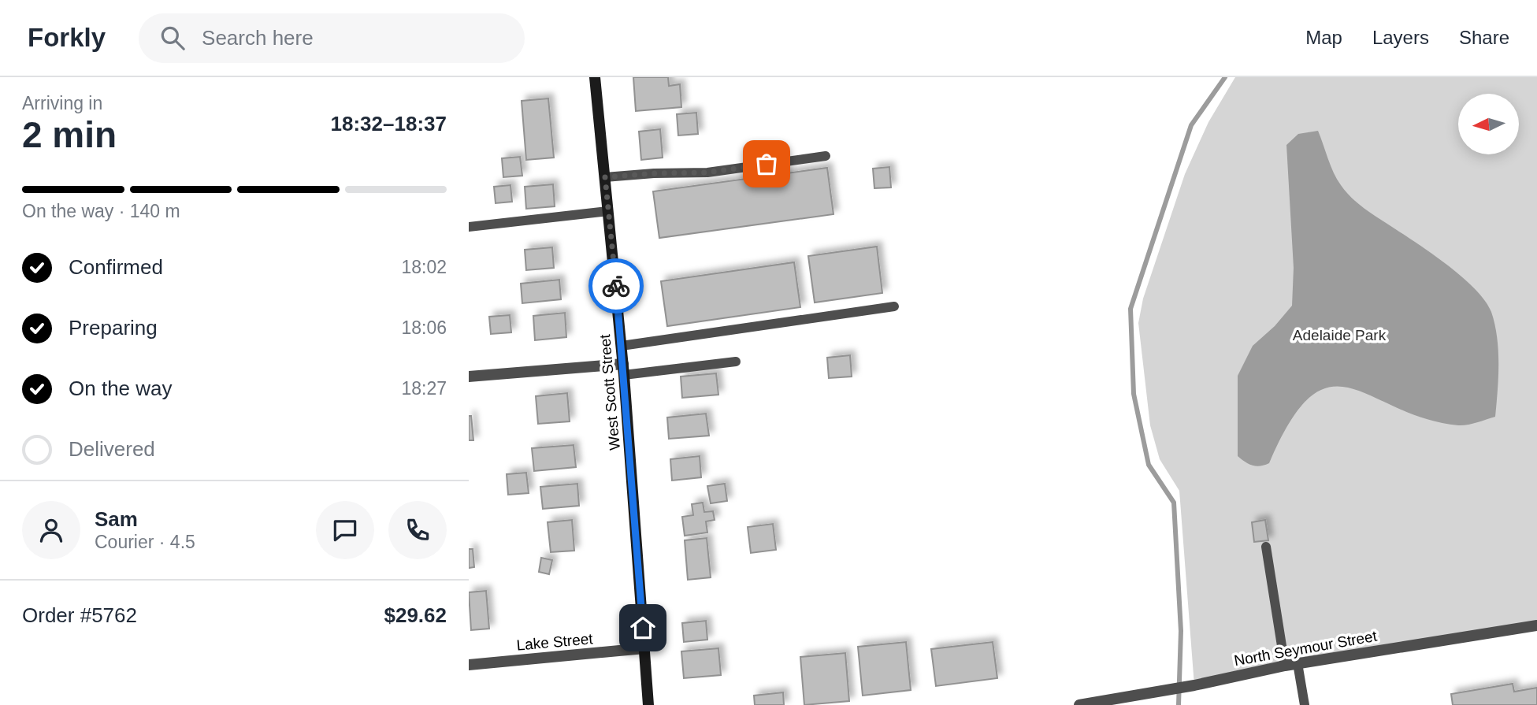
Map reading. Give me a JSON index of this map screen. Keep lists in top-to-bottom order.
{
  "streets": {
    "main road": ["West Scott Street"],
    "street": ["Lake Street", "North Seymour Street"]
  },
  "crossings": [
    ["West Scott Street", "Lake Street"]
  ],
  "parks": ["Adelaide Park"],
  "north": "left",
  "page": {
    "header": "Forkly",
    "search": "Search here",
    "nav": ["Map", "Layers", "Share"],
    "heading": ["2 min", "Arriving in", "18:32–18:37"],
    "panel": [
      "Sam",
      "Courier · 4.5",
      "Order #5762",
      "$29.62"
    ],
    "bar": "On the way · 140 m",
    "list": [
      ["Confirmed", "18:02"],
      ["Preparing", "18:06"],
      ["On the way", "18:27"],
      "Delivered"
    ]
  }
}
